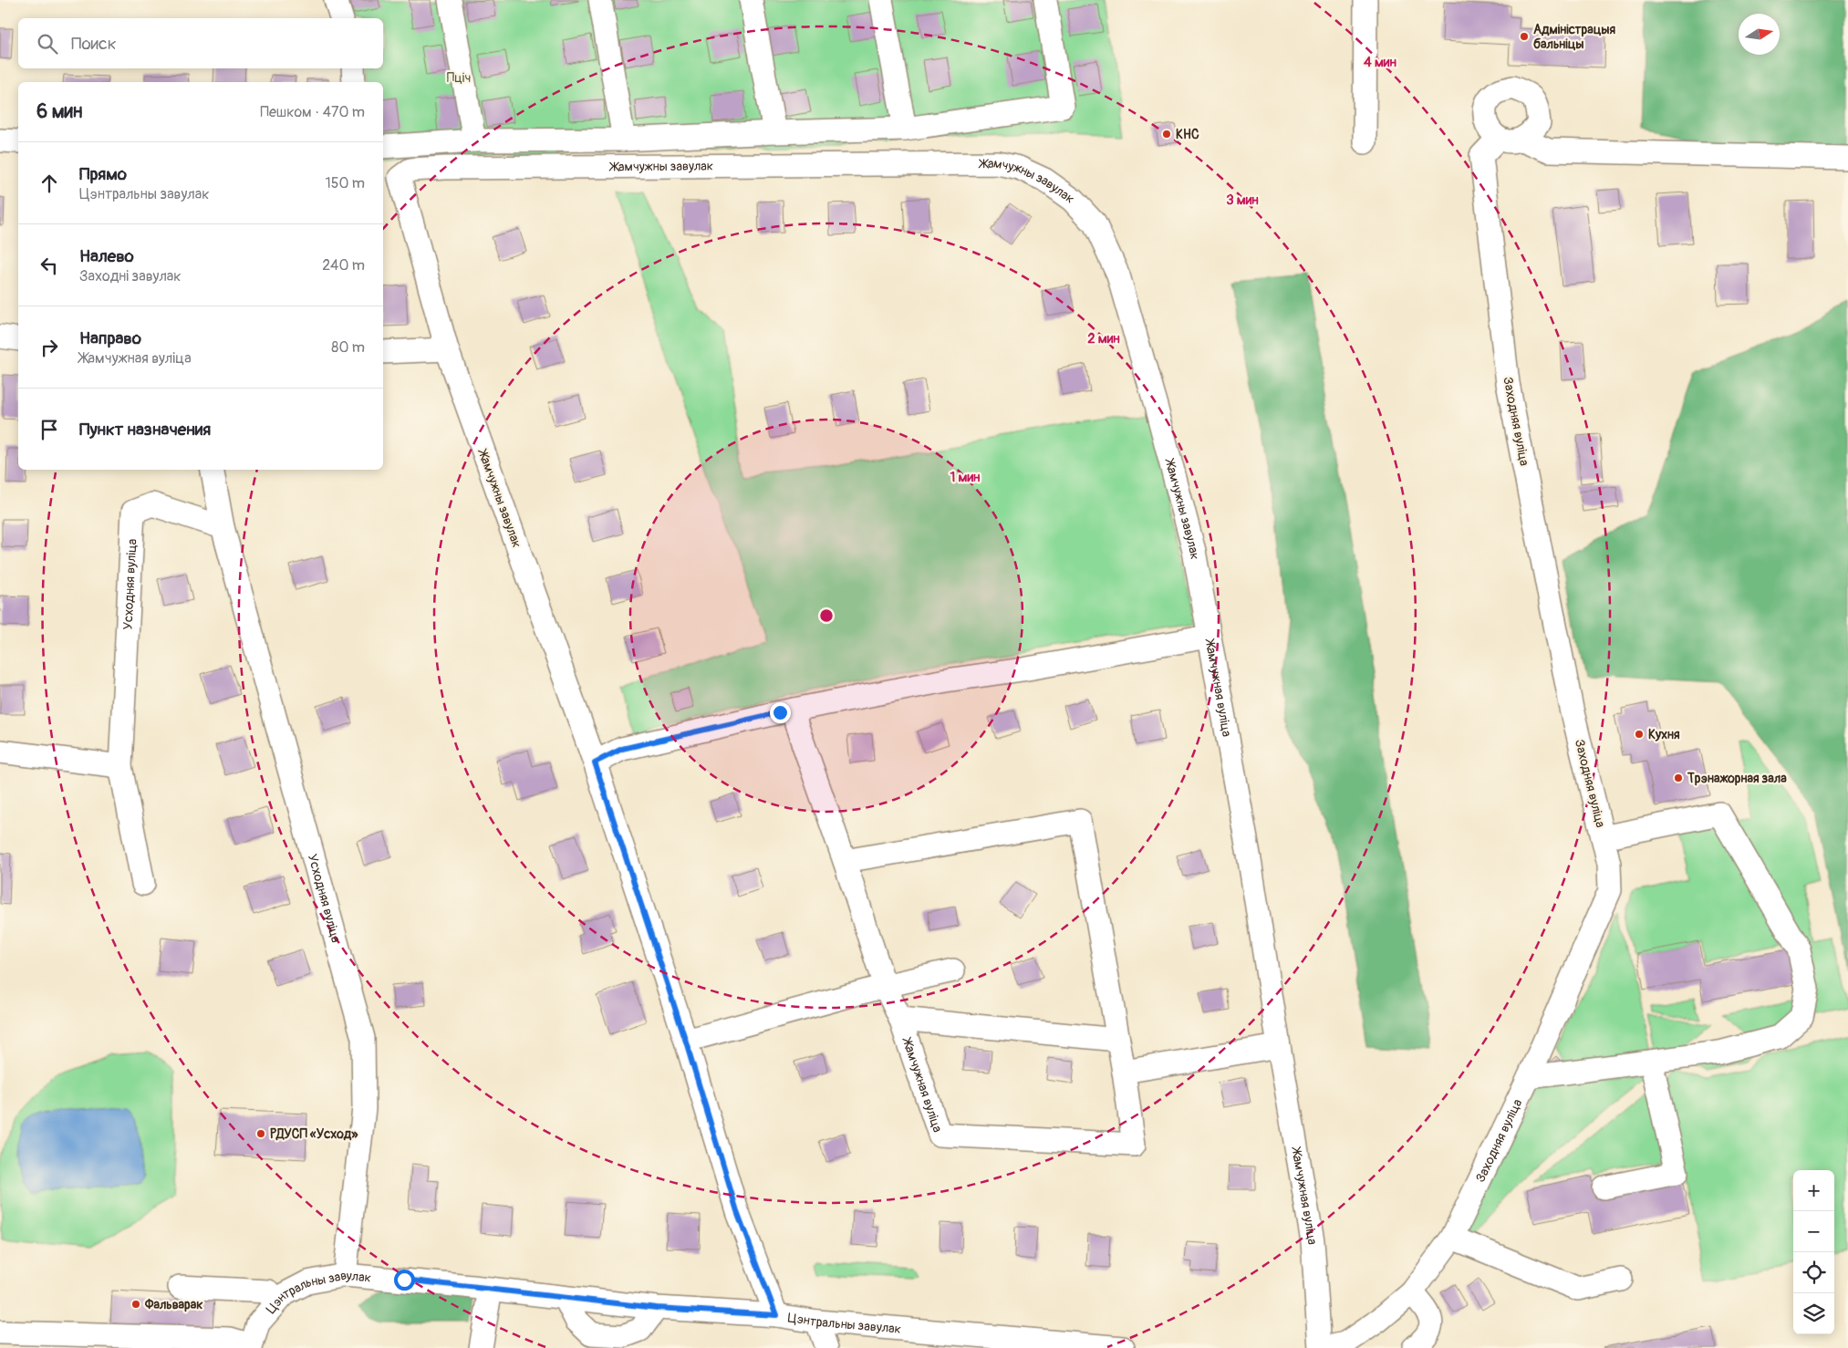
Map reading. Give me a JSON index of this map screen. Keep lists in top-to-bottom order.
{
  "streets": {
    "street": [
      "Жамчужны завулак",
      "Заходняя вуліца",
      "Усходняя вуліца",
      "Жамчужная вуліца",
      "Цэнтральны завулак"
    ]
  },
  "crossings": [
    ["Жамчужны завулак", "Жамчужная вуліца"],
    ["Жамчужны завулак", "Цэнтральны завулак"],
    ["Усходняя вуліца", "Цэнтральны завулак"]
  ],
  "parks": ["Пціч"],
  "places": [
    "Адміністрацыя бальніцы",
    "КНС",
    "Кухня",
    "Трэнажорная зала",
    "РДУСП «Усход»",
    "Фальварак"
  ],
  "north": "right",
  "page": {
    "search": "Поиск",
    "heading": ["6 мин", "Пешком · 470 m"],
    "list": [
      ["Прямо", "Цэнтральны завулак", "150 m"],
      ["Налево", "Заходні завулак", "240 m"],
      ["Направо", "Жамчужная вуліца", "80 m"],
      "Пункт назначения"
    ],
    "map_buttons": ["+", "−"]
  },
  "rings": [
    "4 мин",
    "3 мин",
    "2 мин",
    "1 мин"
  ]
}
